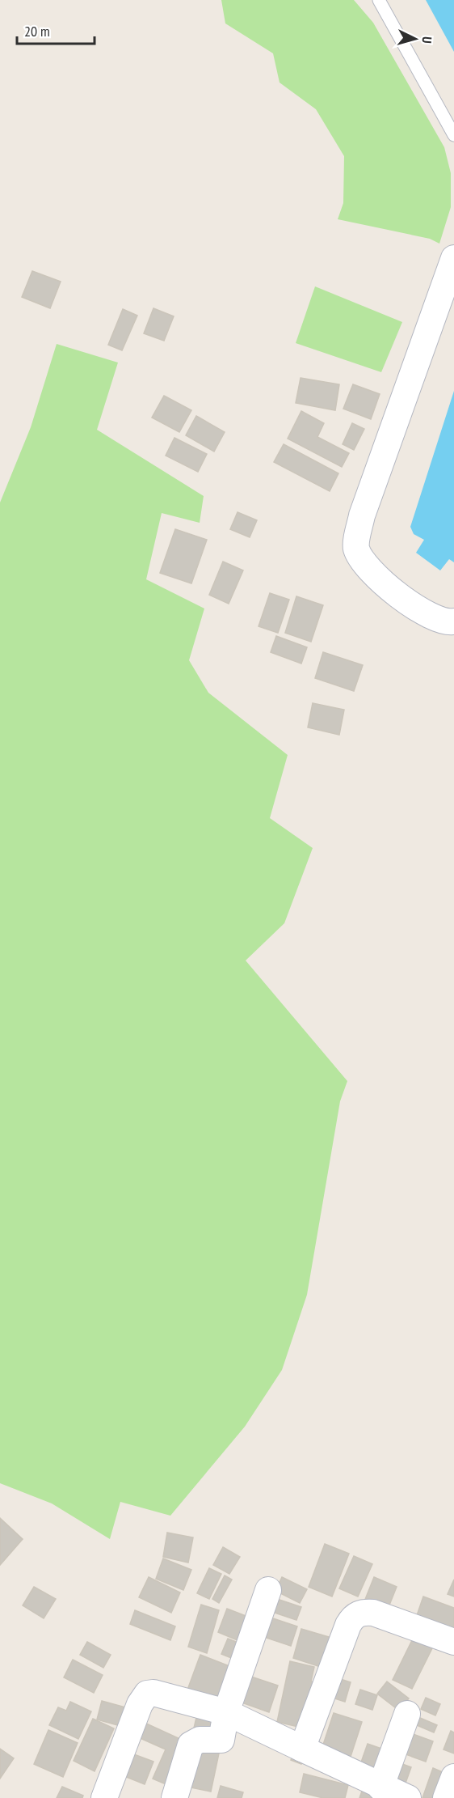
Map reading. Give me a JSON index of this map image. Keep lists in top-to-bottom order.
{
  "scale_bar": "20 m",
  "north": "right"
}
